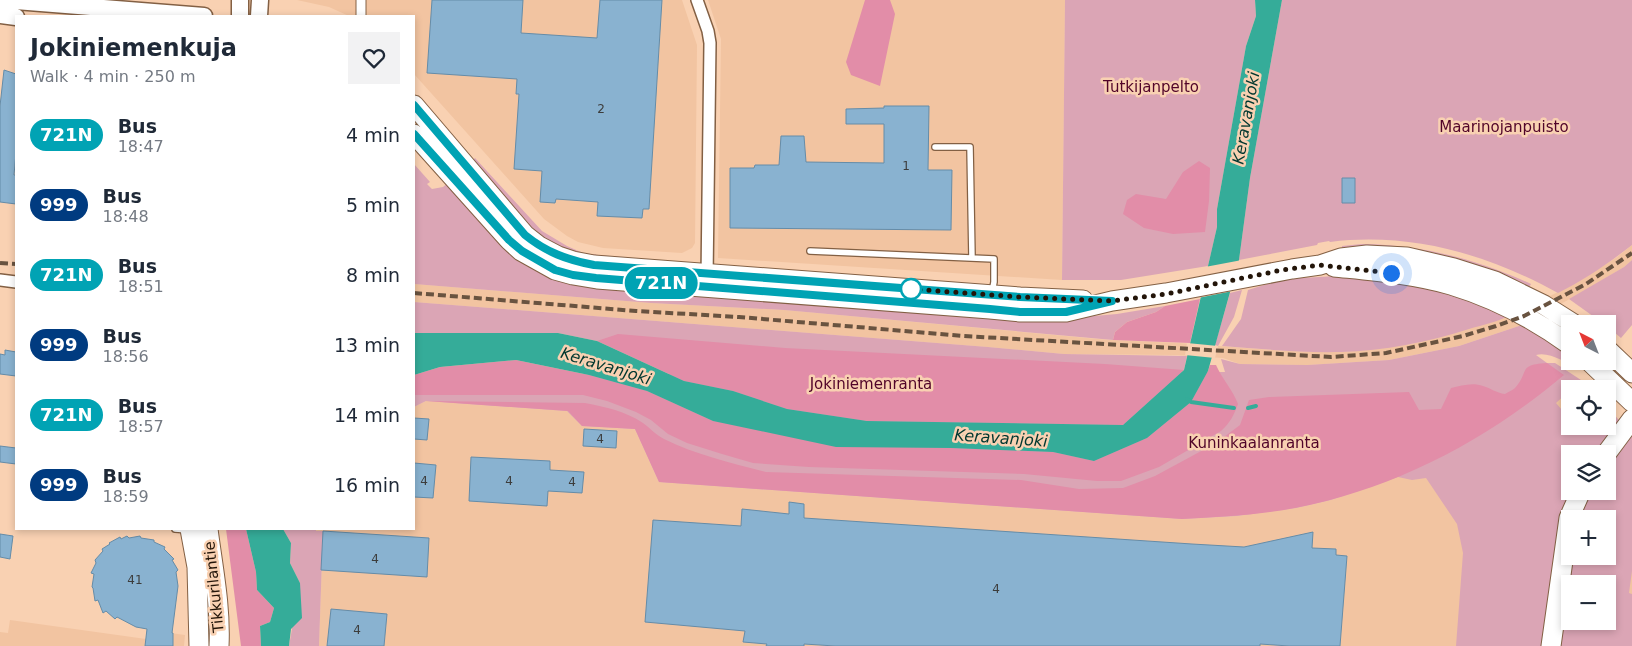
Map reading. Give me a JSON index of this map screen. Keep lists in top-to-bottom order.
{
  "streets": {
    "main road": ["Tikkurilantie"]
  },
  "water": ["Keravanjoki"],
  "parks": [
    "Tutkijanpelto",
    "Maarinojanpuisto",
    "Jokiniemenranta",
    "Kuninkaalanranta"
  ],
  "lines": ["bus line 721N"],
  "house_numbers": [
    "2",
    "1",
    "4",
    "4",
    "4",
    "4",
    "4",
    "41",
    "4",
    "4"
  ],
  "north": "top left",
  "page": {
    "on_map": "721N",
    "heading": ["Jokiniemenkuja", "Walk · 4 min · 250 m"],
    "list": [
      {
        "mark": "721N",
        "name": "Bus",
        "note": "18:47",
        "value": "4 min"
      },
      {
        "mark": "999",
        "name": "Bus",
        "note": "18:48",
        "value": "5 min"
      },
      {
        "mark": "721N",
        "name": "Bus",
        "note": "18:51",
        "value": "8 min"
      },
      {
        "mark": "999",
        "name": "Bus",
        "note": "18:56",
        "value": "13 min"
      },
      {
        "mark": "721N",
        "name": "Bus",
        "note": "18:57",
        "value": "14 min"
      },
      {
        "mark": "999",
        "name": "Bus",
        "note": "18:59",
        "value": "16 min"
      }
    ],
    "map_buttons": ["+", "−"]
  }
}
